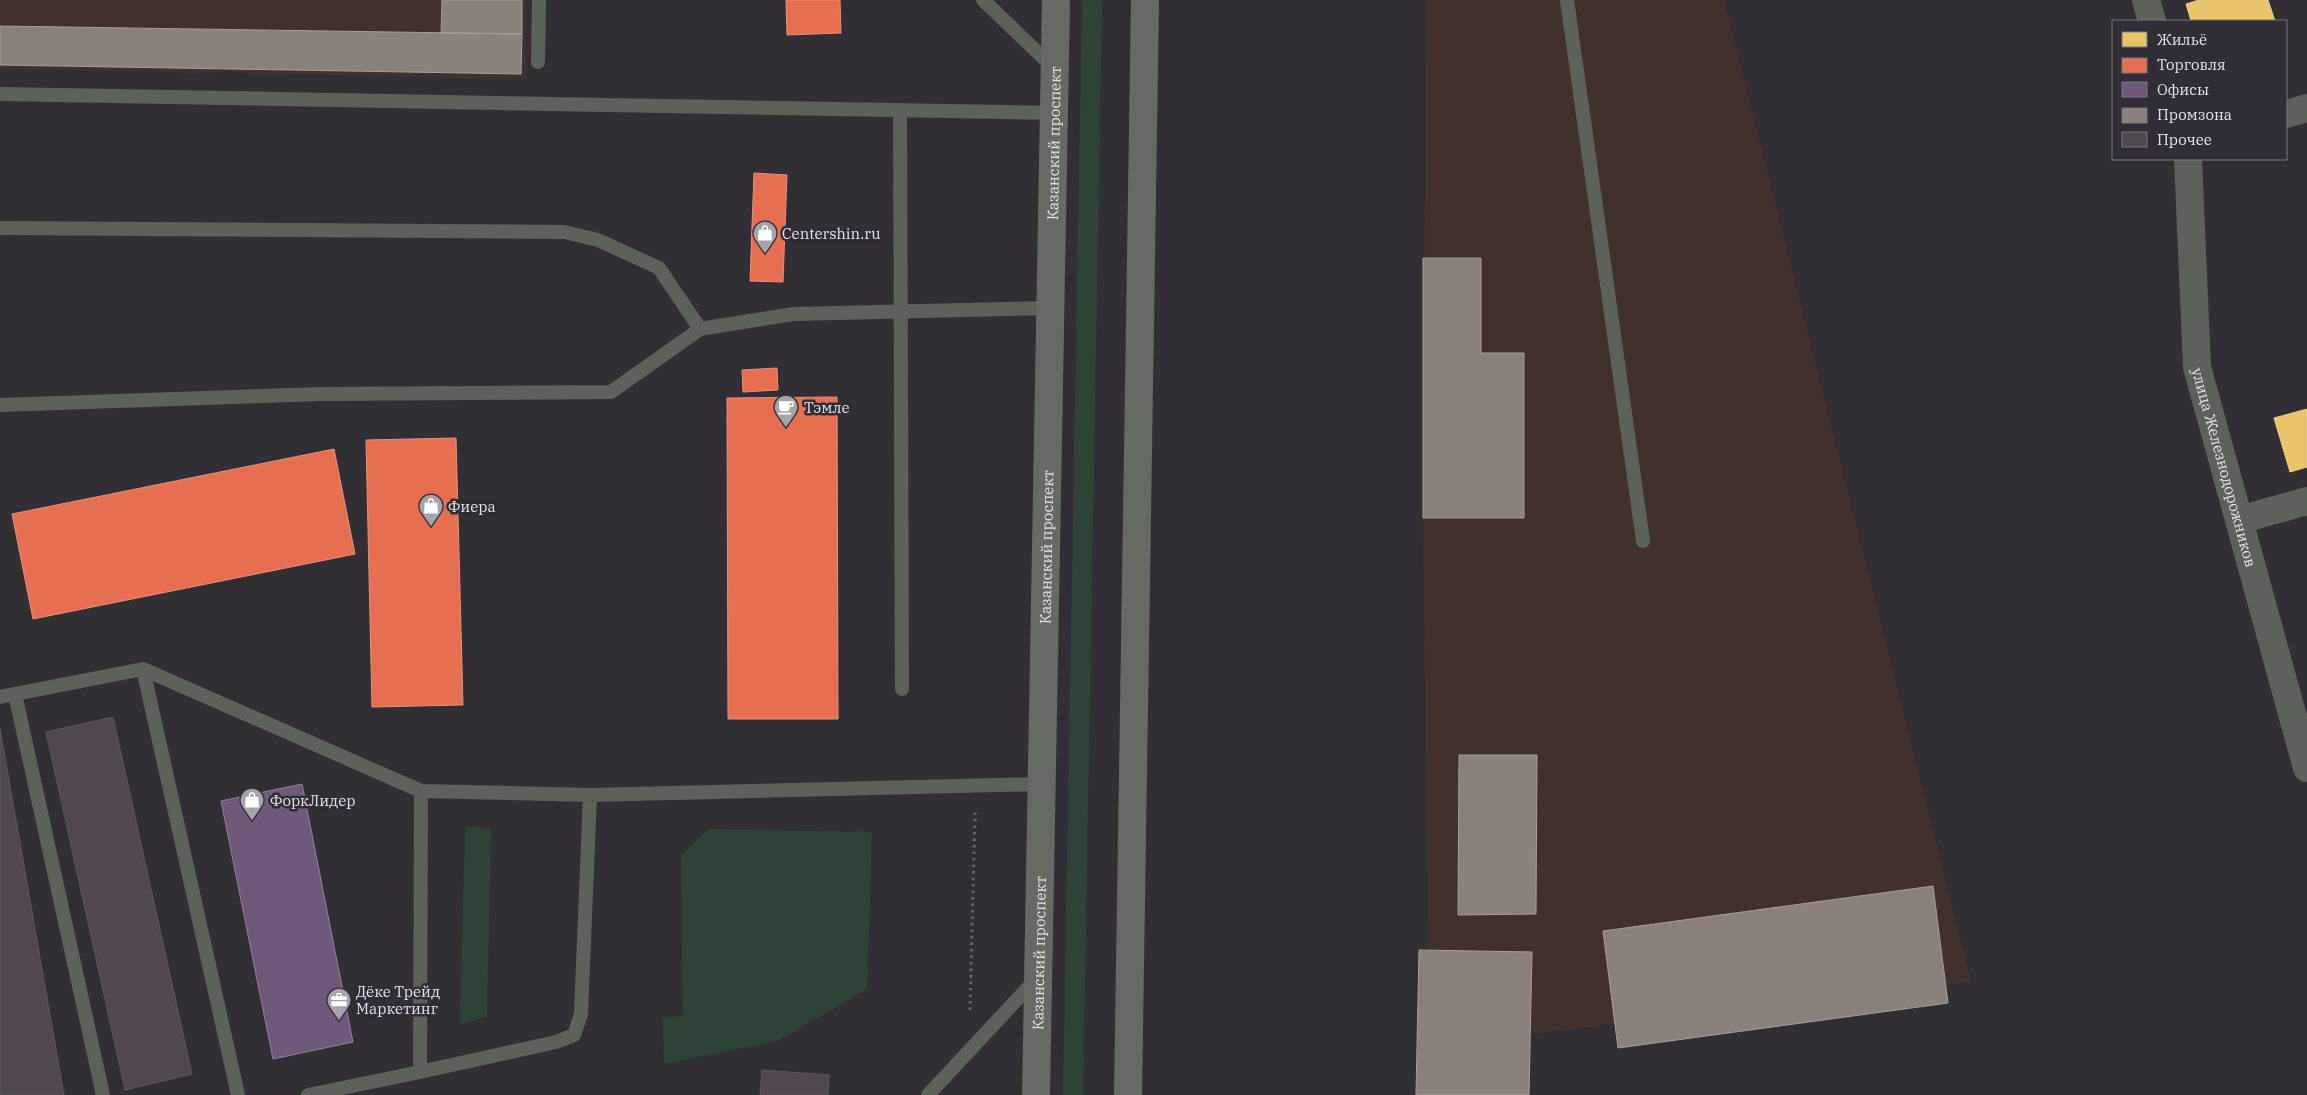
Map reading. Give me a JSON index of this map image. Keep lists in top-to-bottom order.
{
  "streets": {
    "main road": ["Казанский проспект"],
    "street": ["улица Железнодорожников"]
  },
  "places": {
    "shop": ["Centershin.ru", "Фиера", "ФоркЛидер"],
    "cafe": ["Тэмле"],
    "office": ["Дёке Трейд Маркетинг"]
  },
  "legend": [
    "Жильё",
    "Торговля",
    "Офисы",
    "Промзона",
    "Прочее"
  ]
}
